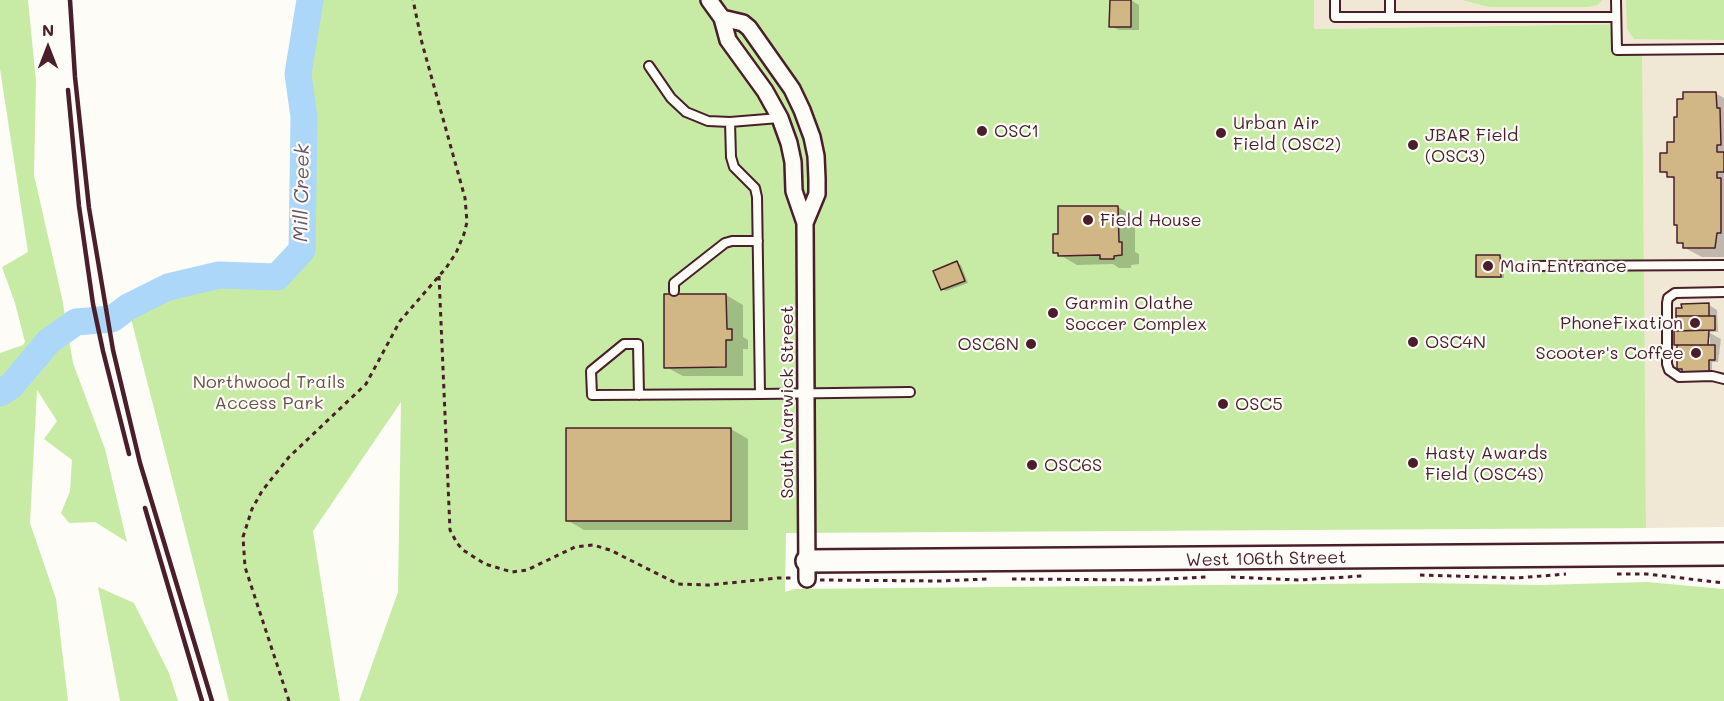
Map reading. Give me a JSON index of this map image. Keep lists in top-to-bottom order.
{
  "streets": {
    "street": ["South Warwick Street", "West 106th Street"]
  },
  "crossings": [
    ["South Warwick Street", "West 106th Street"]
  ],
  "water": ["Mill Creek"],
  "parks": ["Northwood Trails Access Park"],
  "places": [
    "OSC1",
    "Urban Air Field (OSC2)",
    "JBAR Field (OSC3)",
    "Field House",
    "Main Entrance",
    "Garmin Olathe Soccer Complex",
    "PhoneFixation",
    "OSC4N",
    "OSC6N",
    "Scooter's Coffee",
    "OSC5",
    "Hasty Awards Field (OSC4S)",
    "OSC6S"
  ],
  "north": "top"
}
